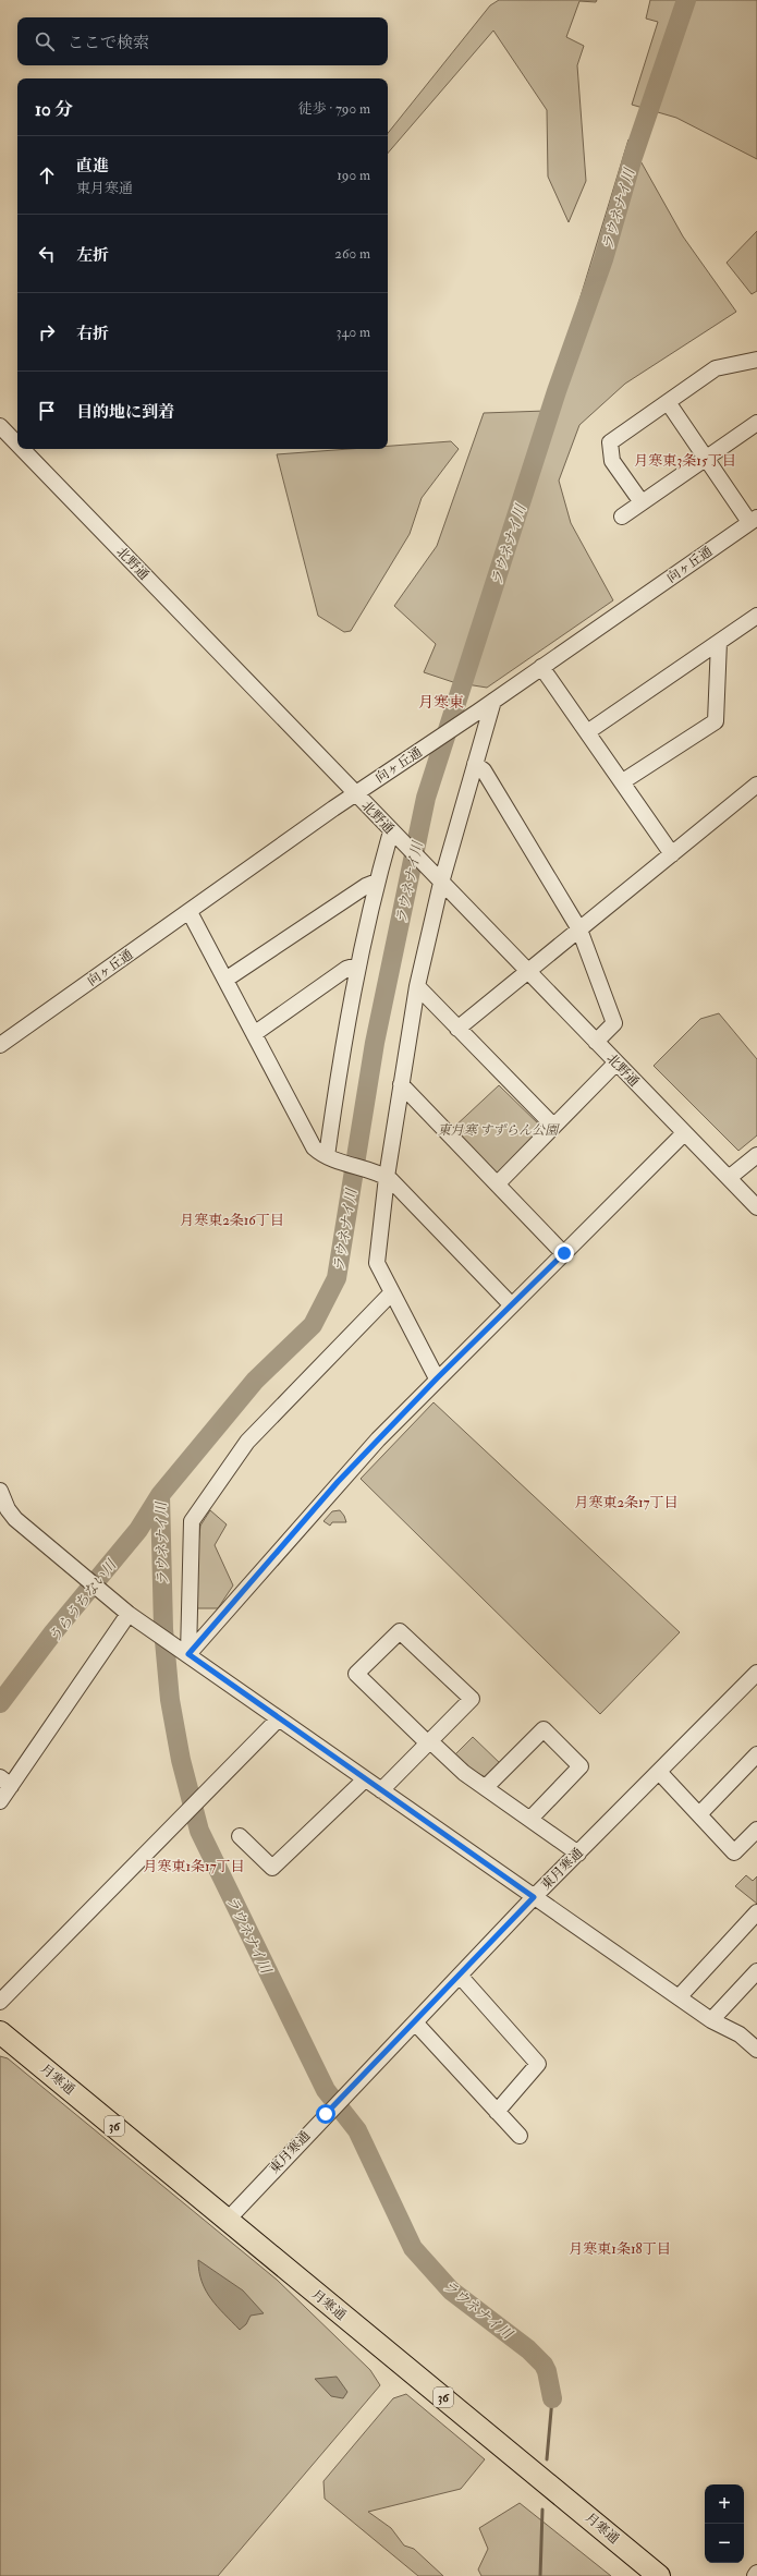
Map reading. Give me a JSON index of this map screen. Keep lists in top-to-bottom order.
{
  "streets": {
    "highway": ["月寒通", "36"],
    "street": ["北野通", "向ヶ丘通", "東月寒通"]
  },
  "crossings": [
    ["北野通", "向ヶ丘通"],
    ["東月寒通", "月寒通"]
  ],
  "districts": [
    "月寒東3条15丁目",
    "月寒東",
    "月寒東2条16丁目",
    "月寒東2条17丁目",
    "月寒東1条17丁目",
    "月寒東1条18丁目"
  ],
  "water": ["ラウネナイ川", "うらうちない川"],
  "parks": ["東月寒 すずらん公園"],
  "page": {
    "search": "ここで検索",
    "heading": ["10 分", "徒歩 · 790 m"],
    "list": [
      ["直進", "東月寒通", "190 m"],
      ["左折", "260 m"],
      ["右折", "340 m"],
      "目的地に到着"
    ],
    "map_buttons": ["+", "−"]
  }
}
